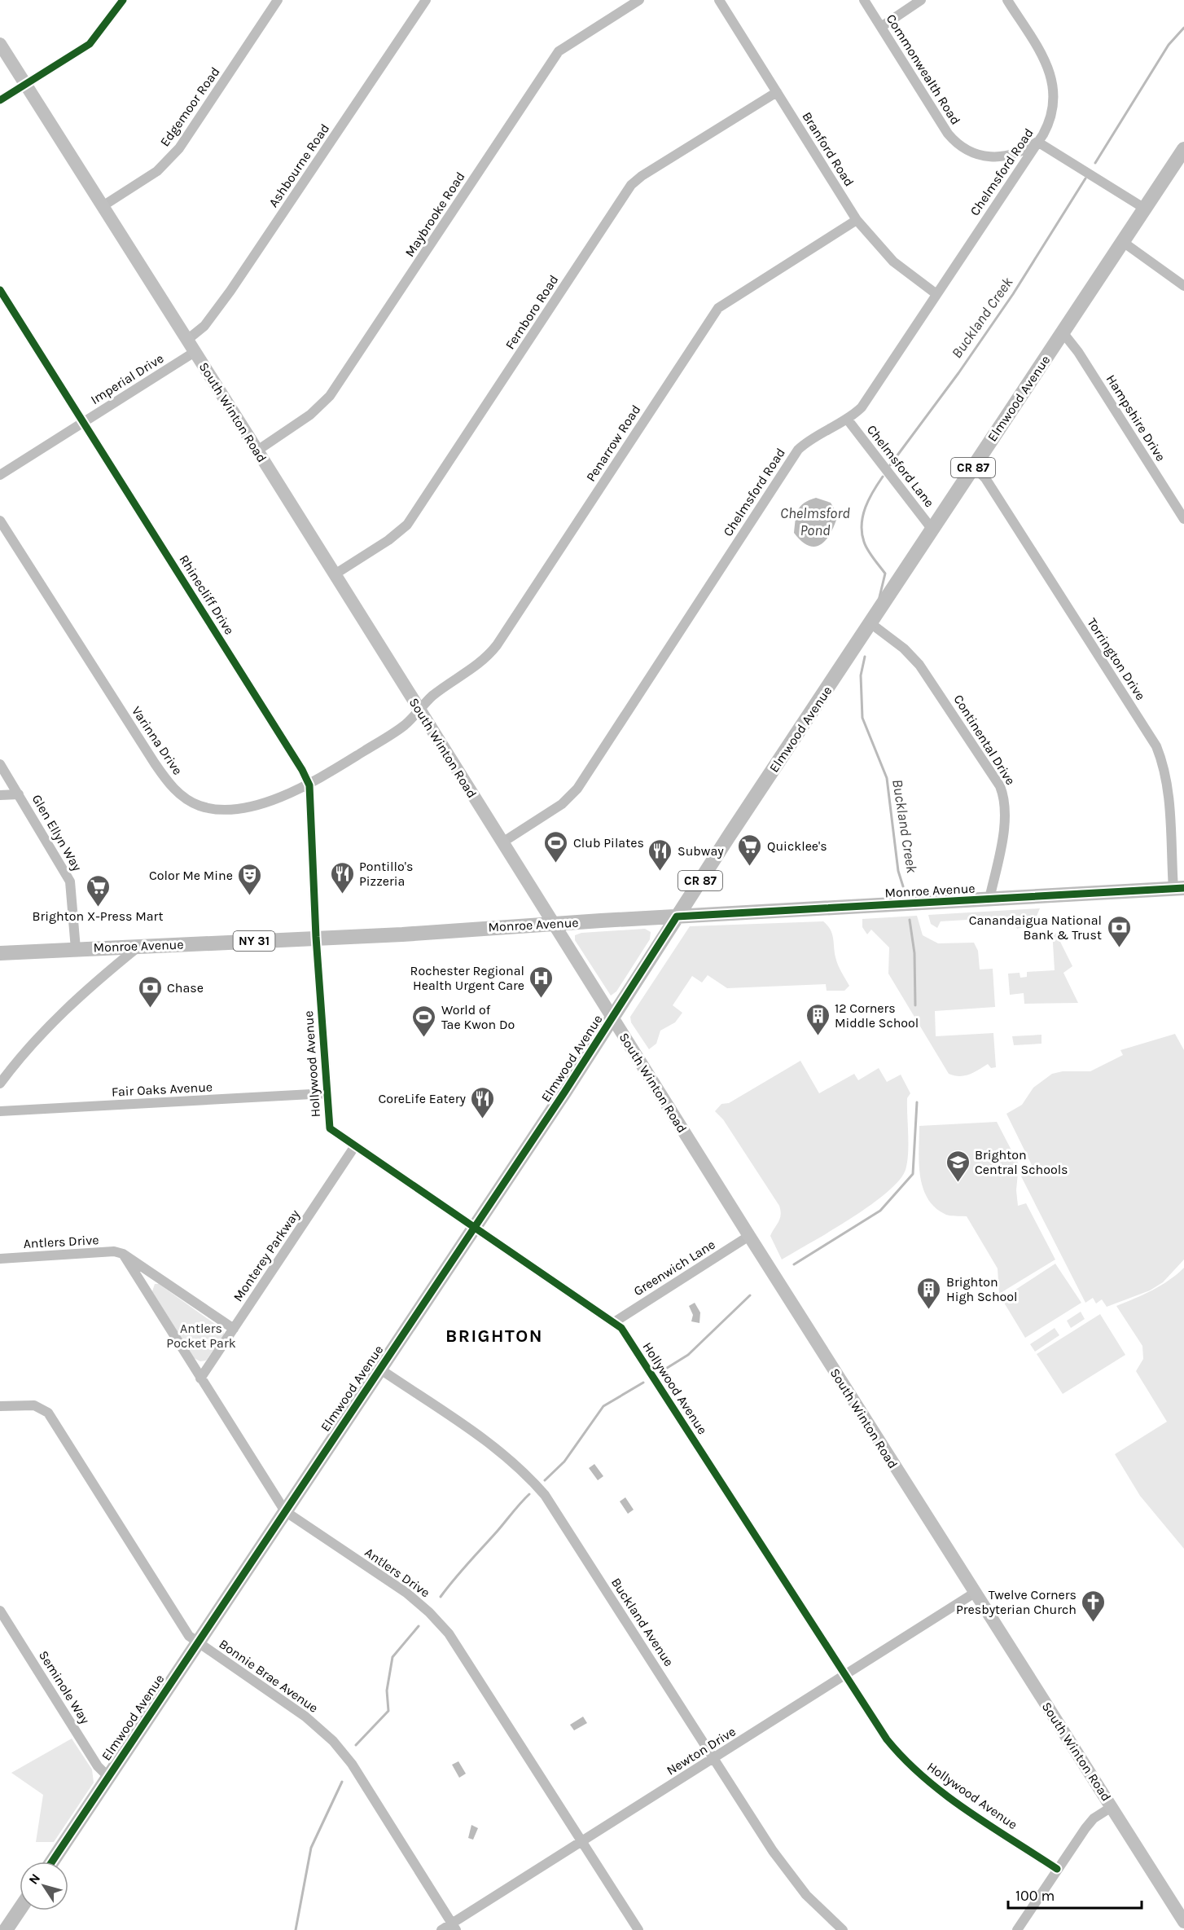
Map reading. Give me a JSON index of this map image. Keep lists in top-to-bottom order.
{
  "streets": {
    "main road": [
      "Elmwood Avenue",
      "South Winton Road",
      "CR 87",
      "Monroe Avenue",
      "NY 31"
    ],
    "street": [
      "Commonwealth Road",
      "Edgemoor Road",
      "Branford Road",
      "Ashbourne Road",
      "Chelmsford Road",
      "Maybrooke Road",
      "Fernboro Road",
      "Imperial Drive",
      "Hampshire Drive",
      "Penarrow Road",
      "Chelmsford Lane",
      "Rhinecliff Drive",
      "Torrington Drive",
      "Continental Drive",
      "Varinna Drive",
      "Glen Ellyn Way",
      "Hollywood Avenue",
      "Fair Oaks Avenue",
      "Antlers Drive",
      "Monterey Parkway",
      "Greenwich Lane",
      "Buckland Avenue",
      "Bonnie Brae Avenue",
      "Seminole Way",
      "Newton Drive"
    ]
  },
  "crossings": [
    ["Commonwealth Road", "Chelmsford Road"],
    ["Edgemoor Road", "South Winton Road"],
    ["Branford Road", "Chelmsford Road"],
    ["Branford Road", "Fernboro Road"],
    ["Branford Road", "Penarrow Road"],
    ["Ashbourne Road", "South Winton Road"],
    ["Chelmsford Road", "South Winton Road"],
    ["Chelmsford Road", "Chelmsford Lane"],
    ["Maybrooke Road", "South Winton Road"],
    ["Fernboro Road", "South Winton Road"],
    ["Imperial Drive", "South Winton Road"],
    ["Imperial Drive", "Rhinecliff Drive"],
    ["Elmwood Avenue", "South Winton Road"],
    ["Elmwood Avenue", "Hampshire Drive"],
    ["Elmwood Avenue", "Chelmsford Lane"],
    ["Elmwood Avenue", "Torrington Drive"],
    ["Elmwood Avenue", "Continental Drive"],
    ["Elmwood Avenue", "Monroe Avenue"],
    ["Elmwood Avenue", "Hollywood Avenue"],
    ["Elmwood Avenue", "Antlers Drive"],
    ["Elmwood Avenue", "Buckland Avenue"],
    ["Elmwood Avenue", "Bonnie Brae Avenue"],
    ["Elmwood Avenue", "Seminole Way"],
    ["South Winton Road", "Penarrow Road"],
    ["South Winton Road", "Varinna Drive"],
    ["South Winton Road", "Monroe Avenue"],
    ["South Winton Road", "Greenwich Lane"],
    ["South Winton Road", "Newton Drive"],
    ["Penarrow Road", "Varinna Drive"],
    ["Rhinecliff Drive", "Varinna Drive"],
    ["Rhinecliff Drive", "Monroe Avenue"],
    ["Rhinecliff Drive", "Hollywood Avenue"],
    ["Torrington Drive", "Monroe Avenue"],
    ["Continental Drive", "Monroe Avenue"],
    ["Glen Ellyn Way", "Monroe Avenue"],
    ["Monroe Avenue", "Hollywood Avenue"],
    ["Hollywood Avenue", "Fair Oaks Avenue"],
    ["Hollywood Avenue", "Monterey Parkway"],
    ["Hollywood Avenue", "Greenwich Lane"],
    ["Hollywood Avenue", "Newton Drive"],
    ["Antlers Drive", "Monterey Parkway"],
    ["Antlers Drive", "Newton Drive"],
    ["Buckland Avenue", "Newton Drive"],
    ["Bonnie Brae Avenue", "Newton Drive"]
  ],
  "districts": ["BRIGHTON"],
  "water": ["Buckland Creek", "Chelmsford Pond"],
  "parks": ["Antlers Pocket Park"],
  "places": {
    "sports": ["Club Pilates", "World of Tae Kwon Do"],
    "supermarket": ["Quicklee's", "Brighton X-Press Mart"],
    "restaurant": ["Subway", "Pontillo's Pizzeria", "CoreLife Eatery"],
    "theatre": ["Color Me Mine"],
    "bank": ["Canandaigua National Bank & Trust", "Chase"],
    "hospital": ["Rochester Regional Health Urgent Care"],
    "building": ["12 Corners Middle School", "Brighton High School"],
    "school or university": ["Brighton Central Schools"],
    "church": ["Twelve Corners Presbyterian Church"]
  },
  "scale_bar": "100 m",
  "north": "top left"
}
